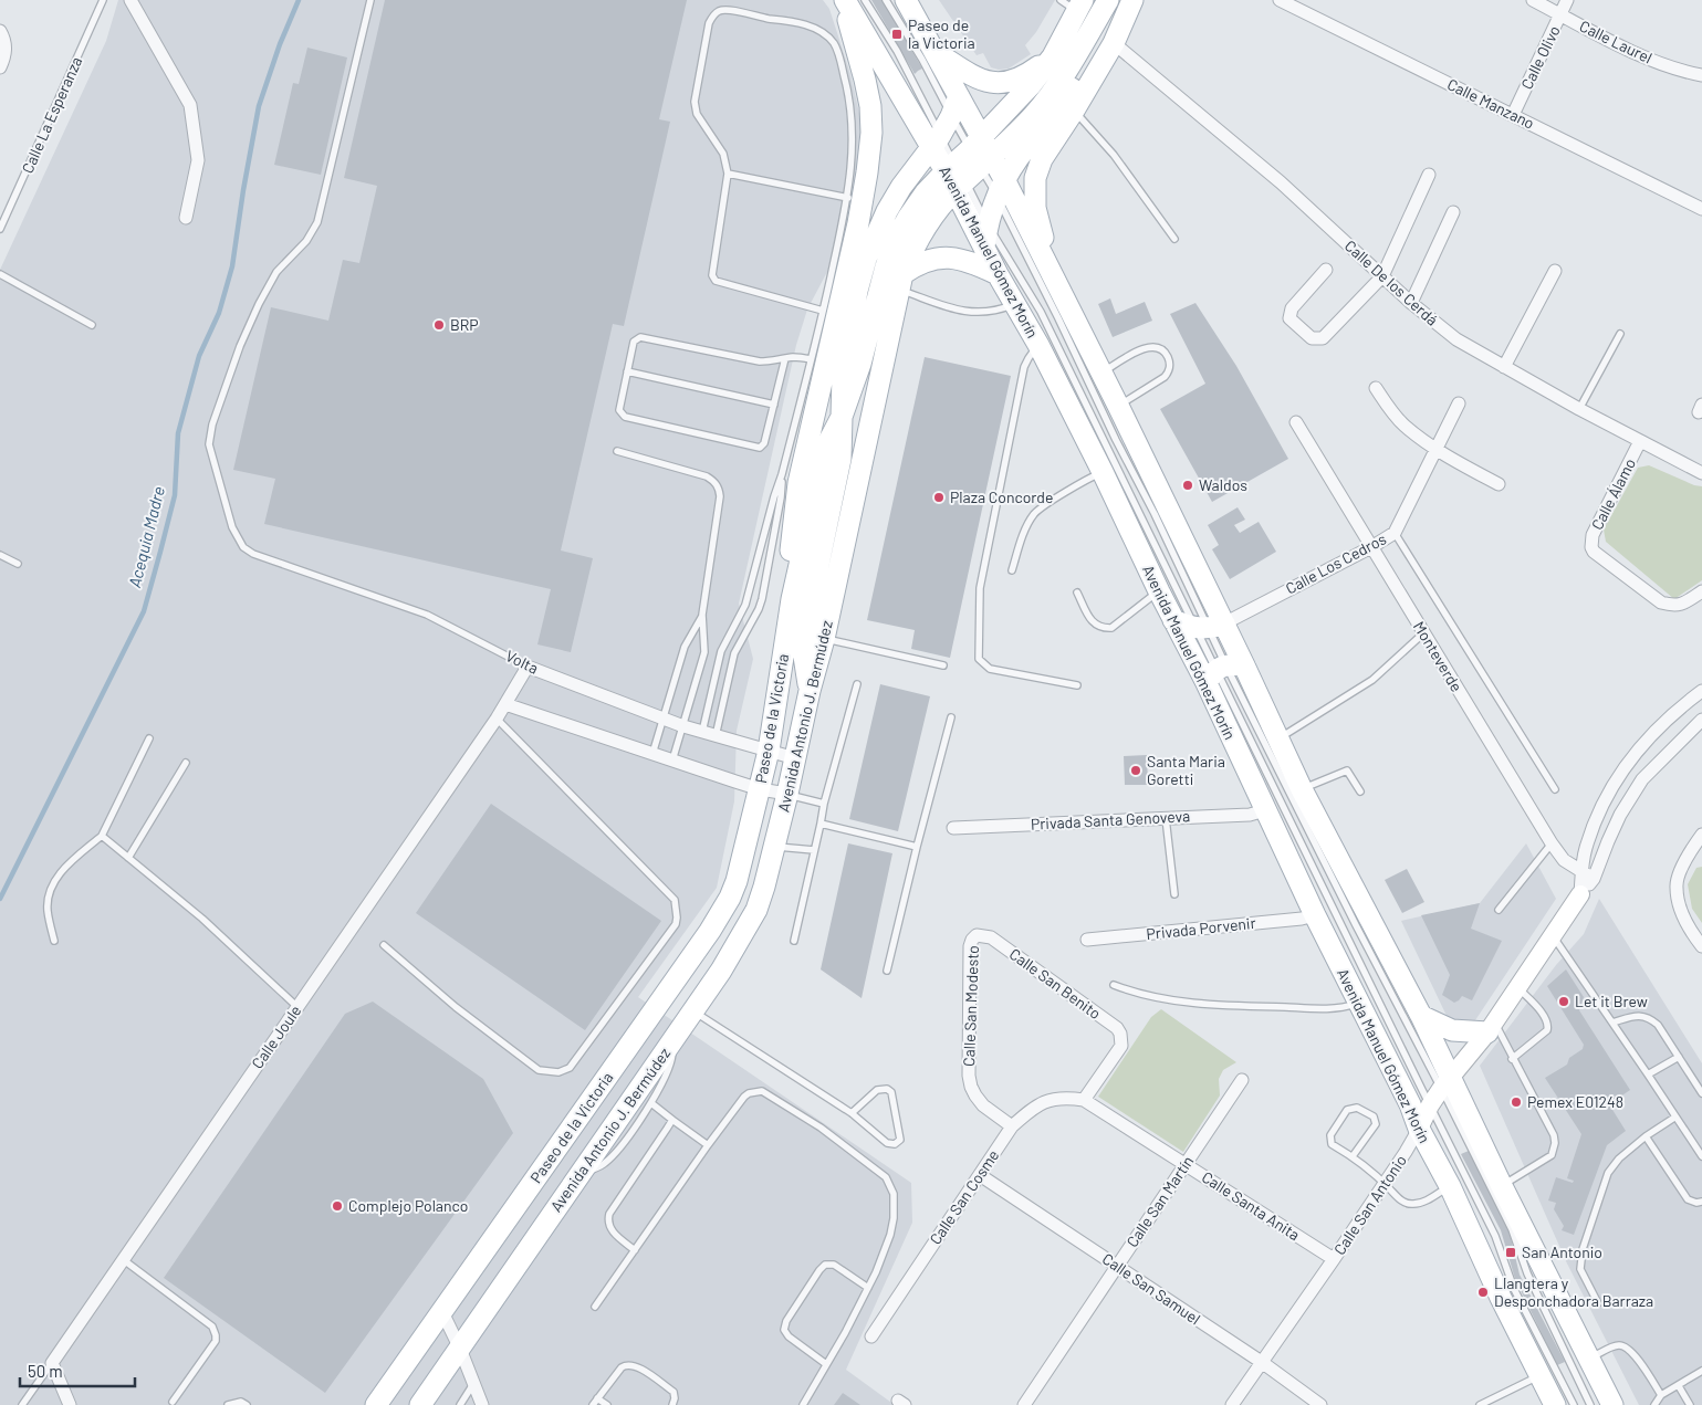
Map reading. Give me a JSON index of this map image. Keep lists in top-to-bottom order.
{
  "streets": {
    "main road": ["Avenida Manuel Gómez Morín", "Avenida Antonio J. Bermúdez", "Paseo de la Victoria"],
    "street": [
      "Calle Laurel",
      "Calle Olivo",
      "Calle Manzano",
      "Calle De los Cerdá",
      "Calle Álamo",
      "Calle Los Cedros",
      "Monteverde",
      "Volta",
      "Privada Santa Genoveva",
      "Privada Porvenir",
      "Calle San Benito",
      "Calle San Modesto",
      "Calle Joule",
      "Calle San Cosme",
      "Calle San Martín",
      "Calle San Antonio",
      "Calle Santa Anita",
      "Calle San Samuel"
    ],
    "lane": ["Calle La Esperanza"]
  },
  "crossings": [
    ["Calle Laurel", "Calle Olivo"],
    ["Calle Olivo", "Calle Manzano"],
    ["Avenida Manuel Gómez Morín", "Calle Los Cedros"],
    ["Avenida Manuel Gómez Morín", "Avenida Antonio J. Bermúdez"],
    ["Avenida Manuel Gómez Morín", "Paseo de la Victoria"],
    ["Avenida Manuel Gómez Morín", "Privada Santa Genoveva"],
    ["Avenida Manuel Gómez Morín", "Privada Porvenir"],
    ["Avenida Manuel Gómez Morín", "Calle San Antonio"],
    ["Calle De los Cerdá", "Calle Álamo"],
    ["Calle Los Cedros", "Monteverde"],
    ["Monteverde", "Calle San Antonio"],
    ["Volta", "Avenida Antonio J. Bermúdez"],
    ["Volta", "Paseo de la Victoria"],
    ["Volta", "Calle Joule"],
    ["Calle San Benito", "Calle San Modesto"],
    ["Calle San Benito", "Calle San Cosme"],
    ["Calle San Benito", "Calle Santa Anita"],
    ["Calle San Modesto", "Calle San Cosme"],
    ["Calle San Cosme", "Calle Santa Anita"],
    ["Calle San Cosme", "Calle San Samuel"],
    ["Calle San Martín", "Calle Santa Anita"],
    ["Calle San Martín", "Calle San Samuel"],
    ["Calle San Antonio", "Calle Santa Anita"],
    ["Calle San Antonio", "Calle San Samuel"]
  ],
  "water": ["Acequia Madre"],
  "places": {
    "transit": ["Paseo de la Victoria", "San Antonio"],
    "other": [
      "BRP",
      "Waldos",
      "Plaza Concorde",
      "Santa Maria Goretti",
      "Let it Brew",
      "Pemex E01248",
      "Complejo Polanco",
      "Llangtera y Desponchadora Barraza"
    ]
  },
  "scale_bar": "50 m"
}
